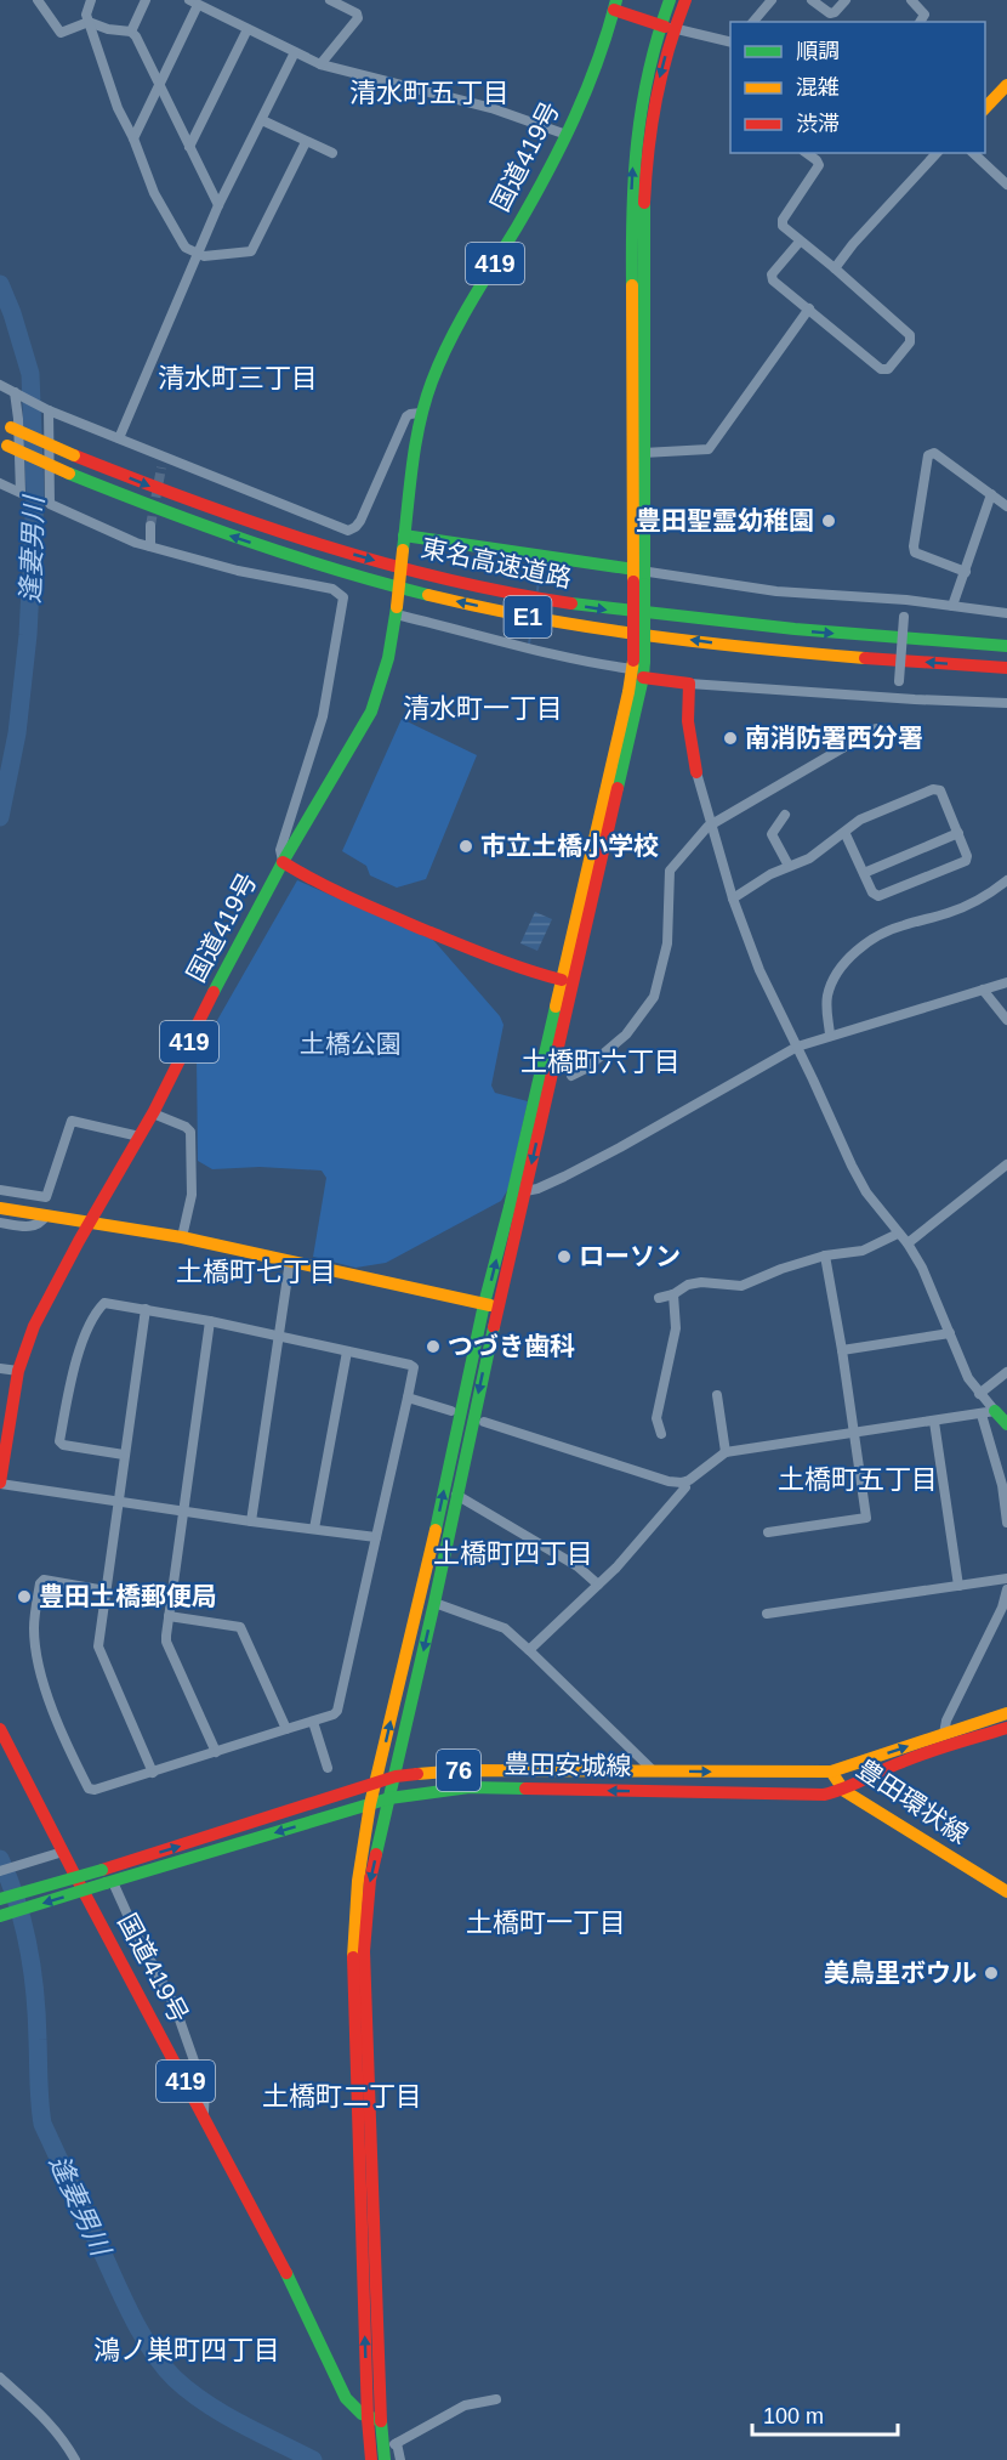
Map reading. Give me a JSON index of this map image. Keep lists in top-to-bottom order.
{
  "streets": {
    "main road": [
      "国道419号",
      "419",
      "東名高速道路",
      "E1",
      "豊田安城線",
      "76",
      "豊田環状線"
    ]
  },
  "crossings": [
    ["豊田安城線", "豊田環状線"]
  ],
  "districts": [
    "清水町五丁目",
    "清水町三丁目",
    "清水町一丁目",
    "土橋町六丁目",
    "土橋町七丁目",
    "土橋町五丁目",
    "土橋町四丁目",
    "土橋町一丁目",
    "土橋町二丁目",
    "鴻ノ巣町四丁目"
  ],
  "water": ["逢妻男川"],
  "parks": ["土橋公園"],
  "places": [
    "豊田聖霊幼稚園",
    "南消防署西分署",
    "市立土橋小学校",
    "ローソン",
    "つづき歯科",
    "豊田土橋郵便局",
    "美鳥里ボウル"
  ],
  "legend": ["順調", "混雑", "渋滞"],
  "scale_bar": "100 m"
}
